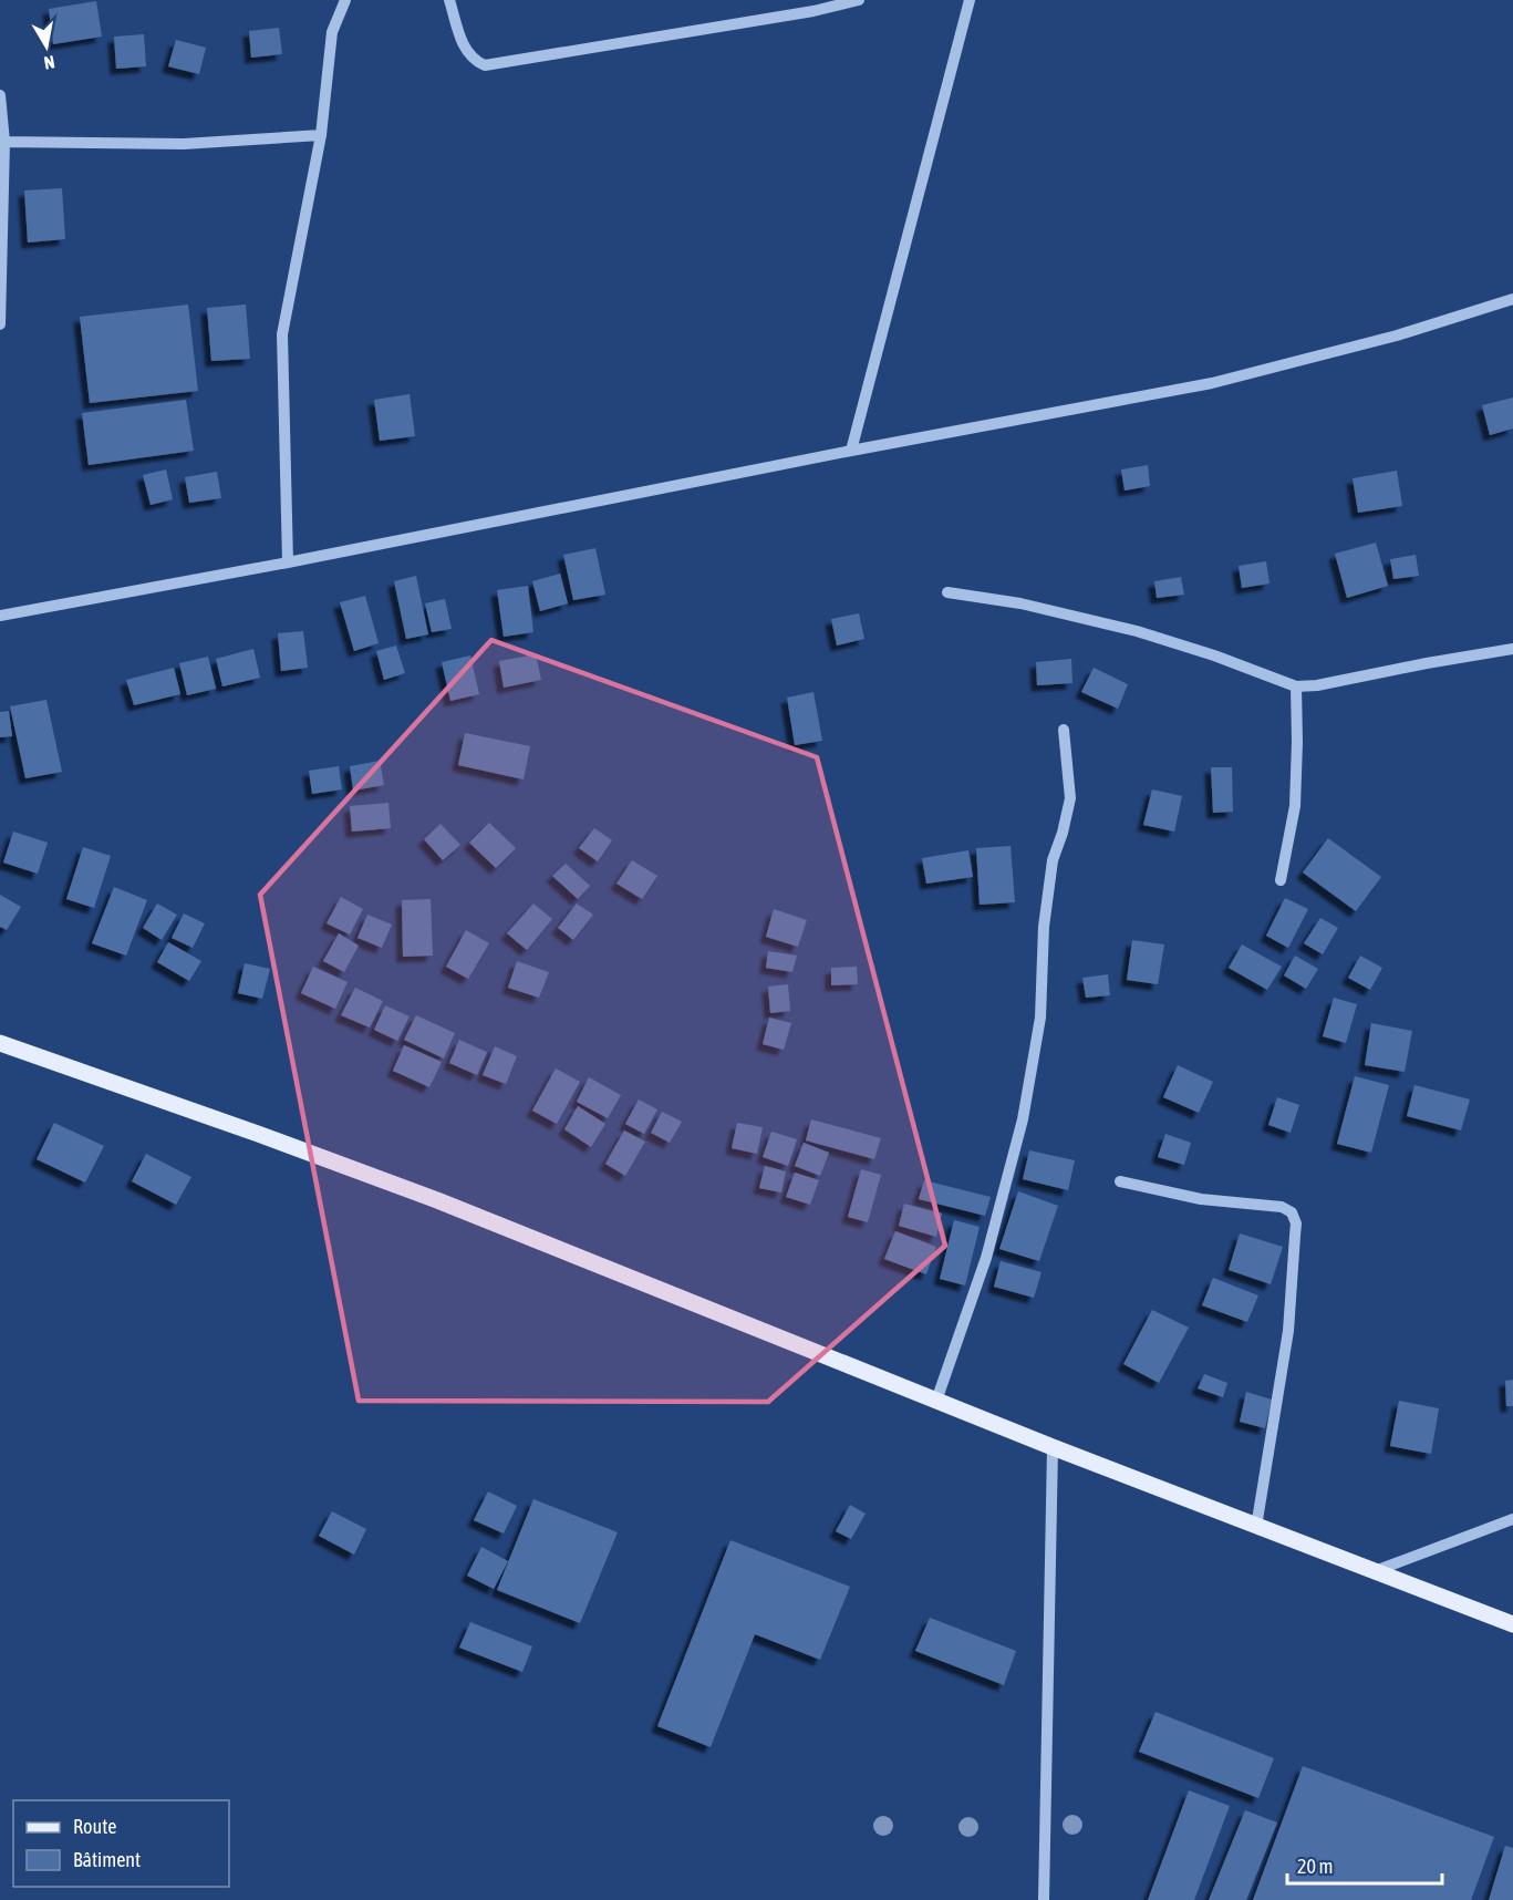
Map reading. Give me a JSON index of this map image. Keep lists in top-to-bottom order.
{
  "legend": ["Route", "Bâtiment"],
  "scale_bar": "20 m",
  "north": "bottom"
}
